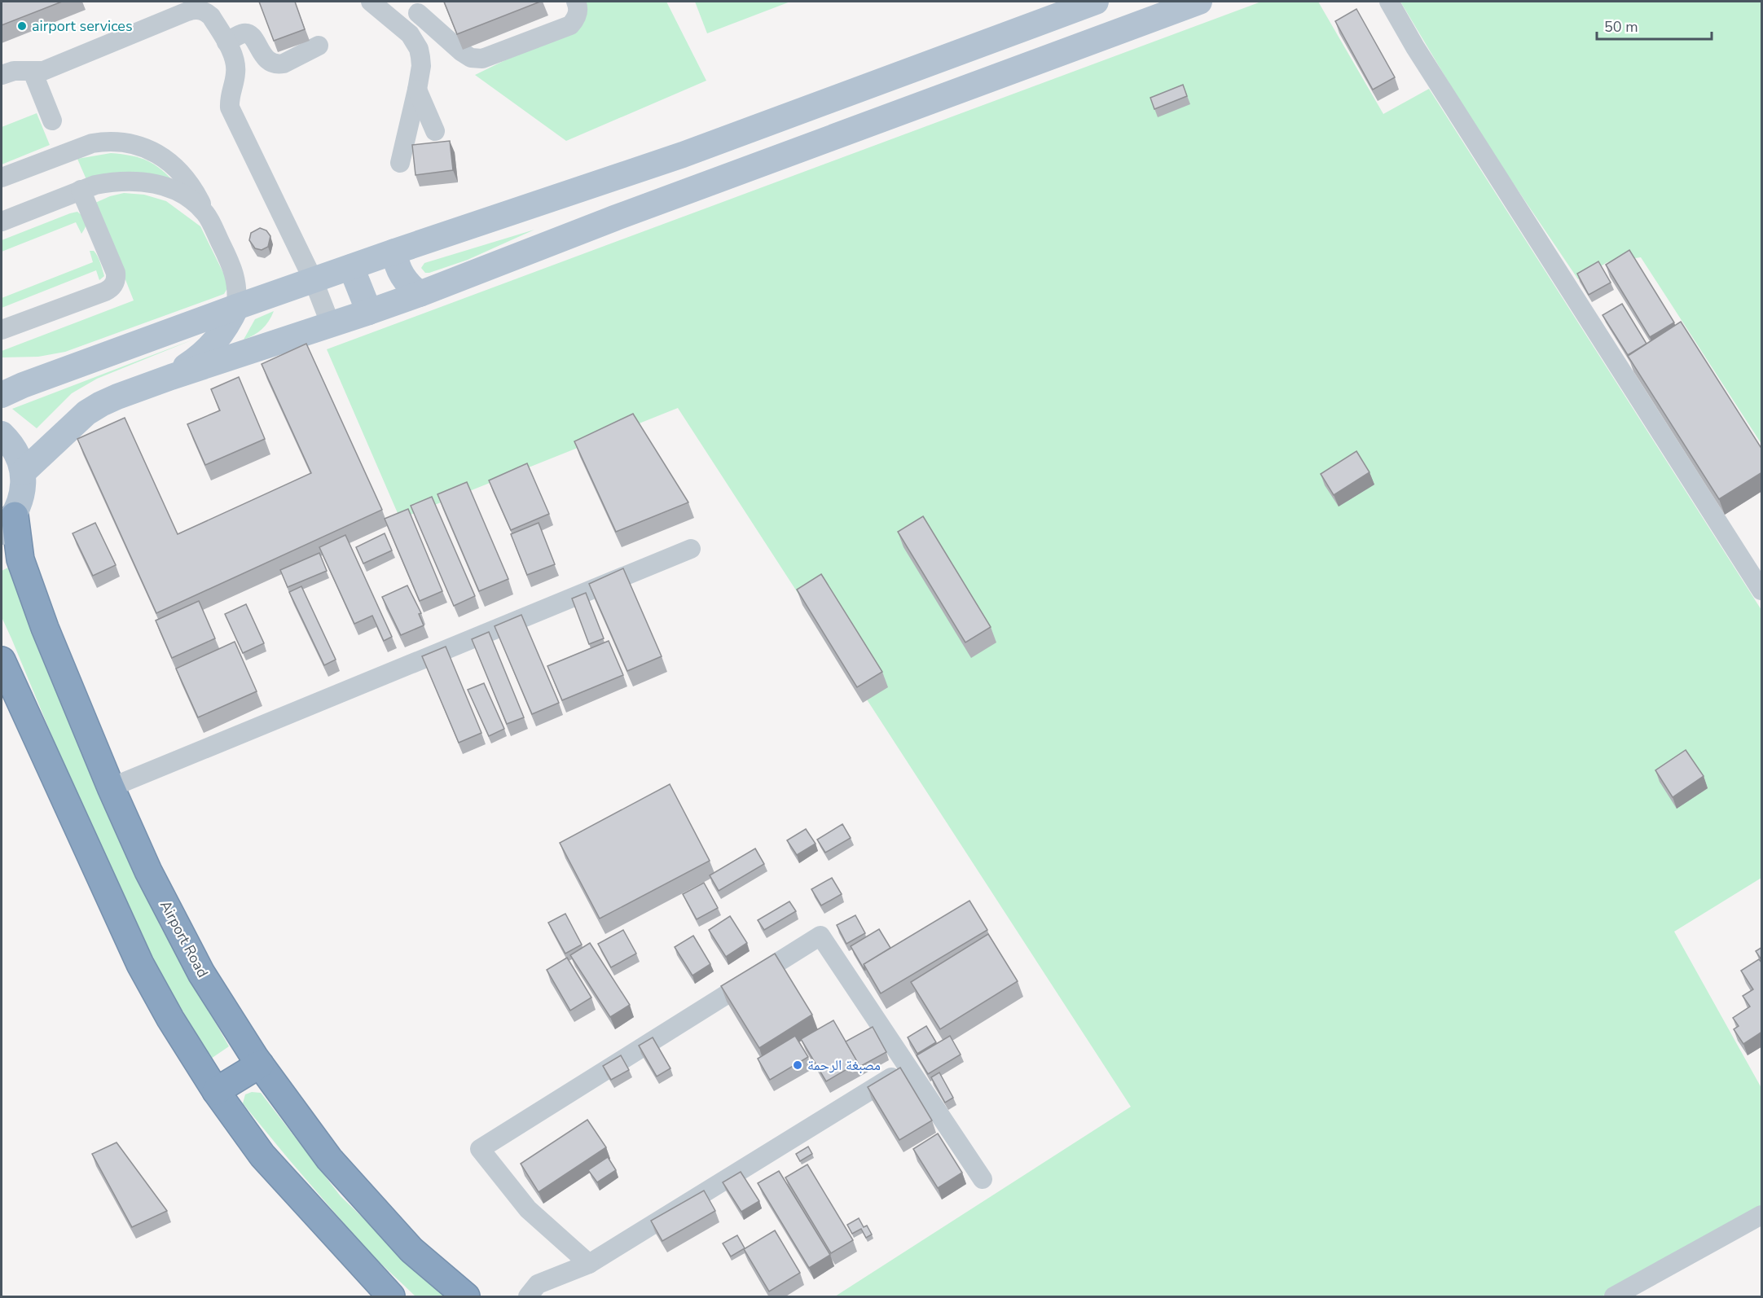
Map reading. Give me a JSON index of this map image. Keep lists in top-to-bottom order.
{
  "streets": {
    "highway": ["Airport Road"]
  },
  "places": ["airport services", "مصبغة الرحمة"],
  "scale_bar": "50 m"
}
